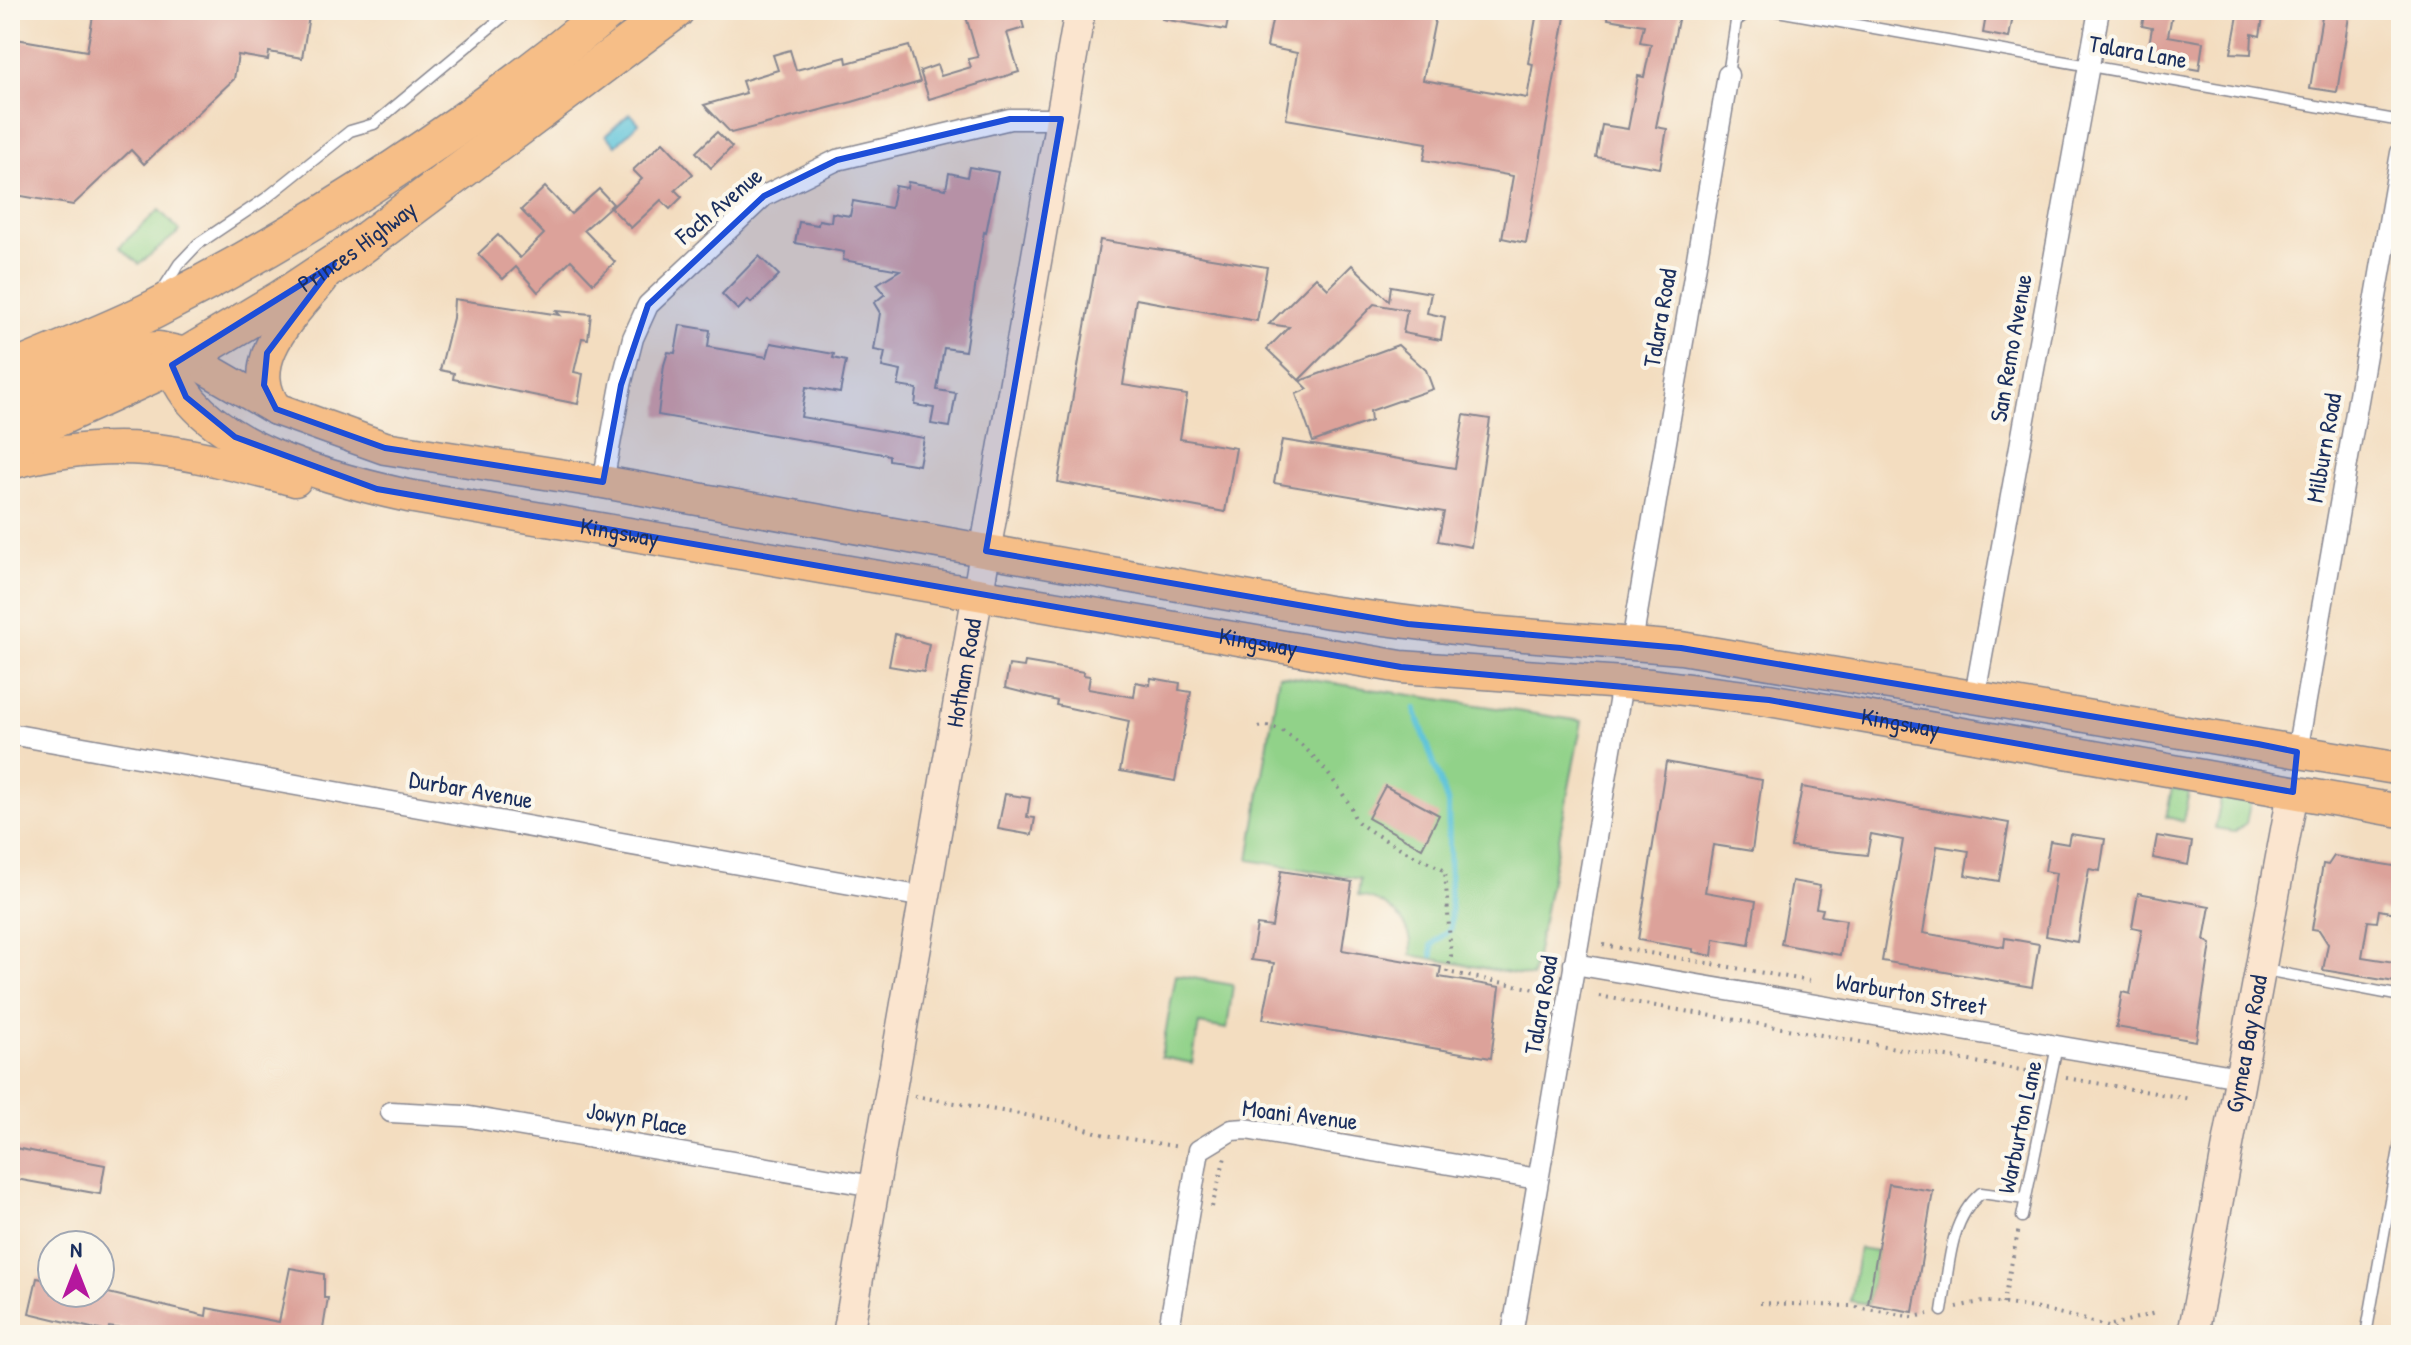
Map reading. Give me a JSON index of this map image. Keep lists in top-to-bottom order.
{
  "streets": {
    "highway": ["Princes Highway", "Kingsway"],
    "main road": ["Gymea Bay Road"],
    "street": [
      "Foch Avenue",
      "Talara Road",
      "San Remo Avenue",
      "Milburn Road",
      "Hotham Road",
      "Durbar Avenue",
      "Warburton Street",
      "Moani Avenue",
      "Jowyn Place"
    ],
    "lane": ["Talara Lane", "Warburton Lane"]
  },
  "crossings": [
    ["Talara Lane", "San Remo Avenue"],
    ["Foch Avenue", "Kingsway"],
    ["Foch Avenue", "Hotham Road"],
    ["Princes Highway", "Kingsway"],
    ["Talara Road", "Kingsway"],
    ["Talara Road", "Warburton Street"],
    ["Talara Road", "Moani Avenue"],
    ["San Remo Avenue", "Kingsway"],
    ["Milburn Road", "Kingsway"],
    ["Milburn Road", "Gymea Bay Road"],
    ["Kingsway", "Hotham Road"],
    ["Kingsway", "Gymea Bay Road"],
    ["Hotham Road", "Durbar Avenue"],
    ["Hotham Road", "Jowyn Place"],
    ["Warburton Street", "Gymea Bay Road"],
    ["Warburton Street", "Warburton Lane"]
  ],
  "north": "top"
}
